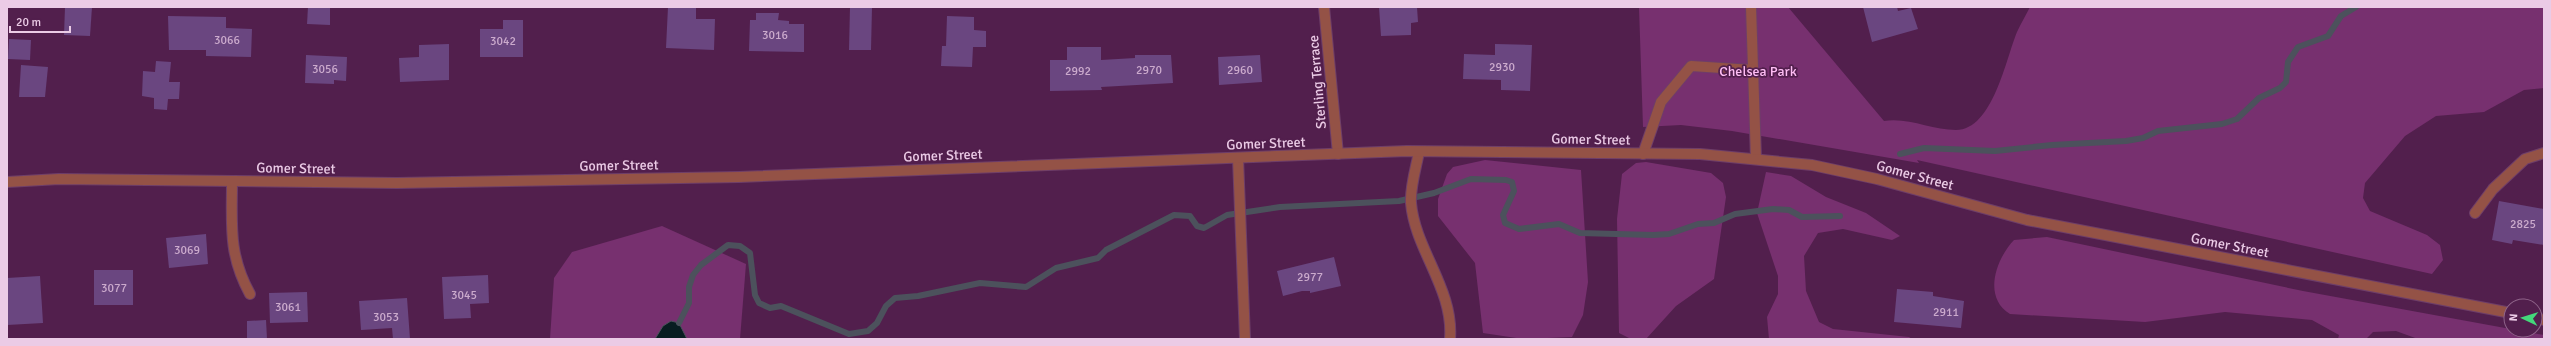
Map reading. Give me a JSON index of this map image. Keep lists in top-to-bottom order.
{
  "streets": {
    "street": ["Sterling Terrace", "Gomer Street"]
  },
  "crossings": [
    ["Sterling Terrace", "Gomer Street"]
  ],
  "parks": ["Chelsea Park"],
  "house_numbers": [
    "3016",
    "3066",
    "3042",
    "2930",
    "3056",
    "2970",
    "2960",
    "2992",
    "2825",
    "3069",
    "2977",
    "3077",
    "3045",
    "3061",
    "2911",
    "3053"
  ],
  "scale_bar": "20 m",
  "north": "left"
}
